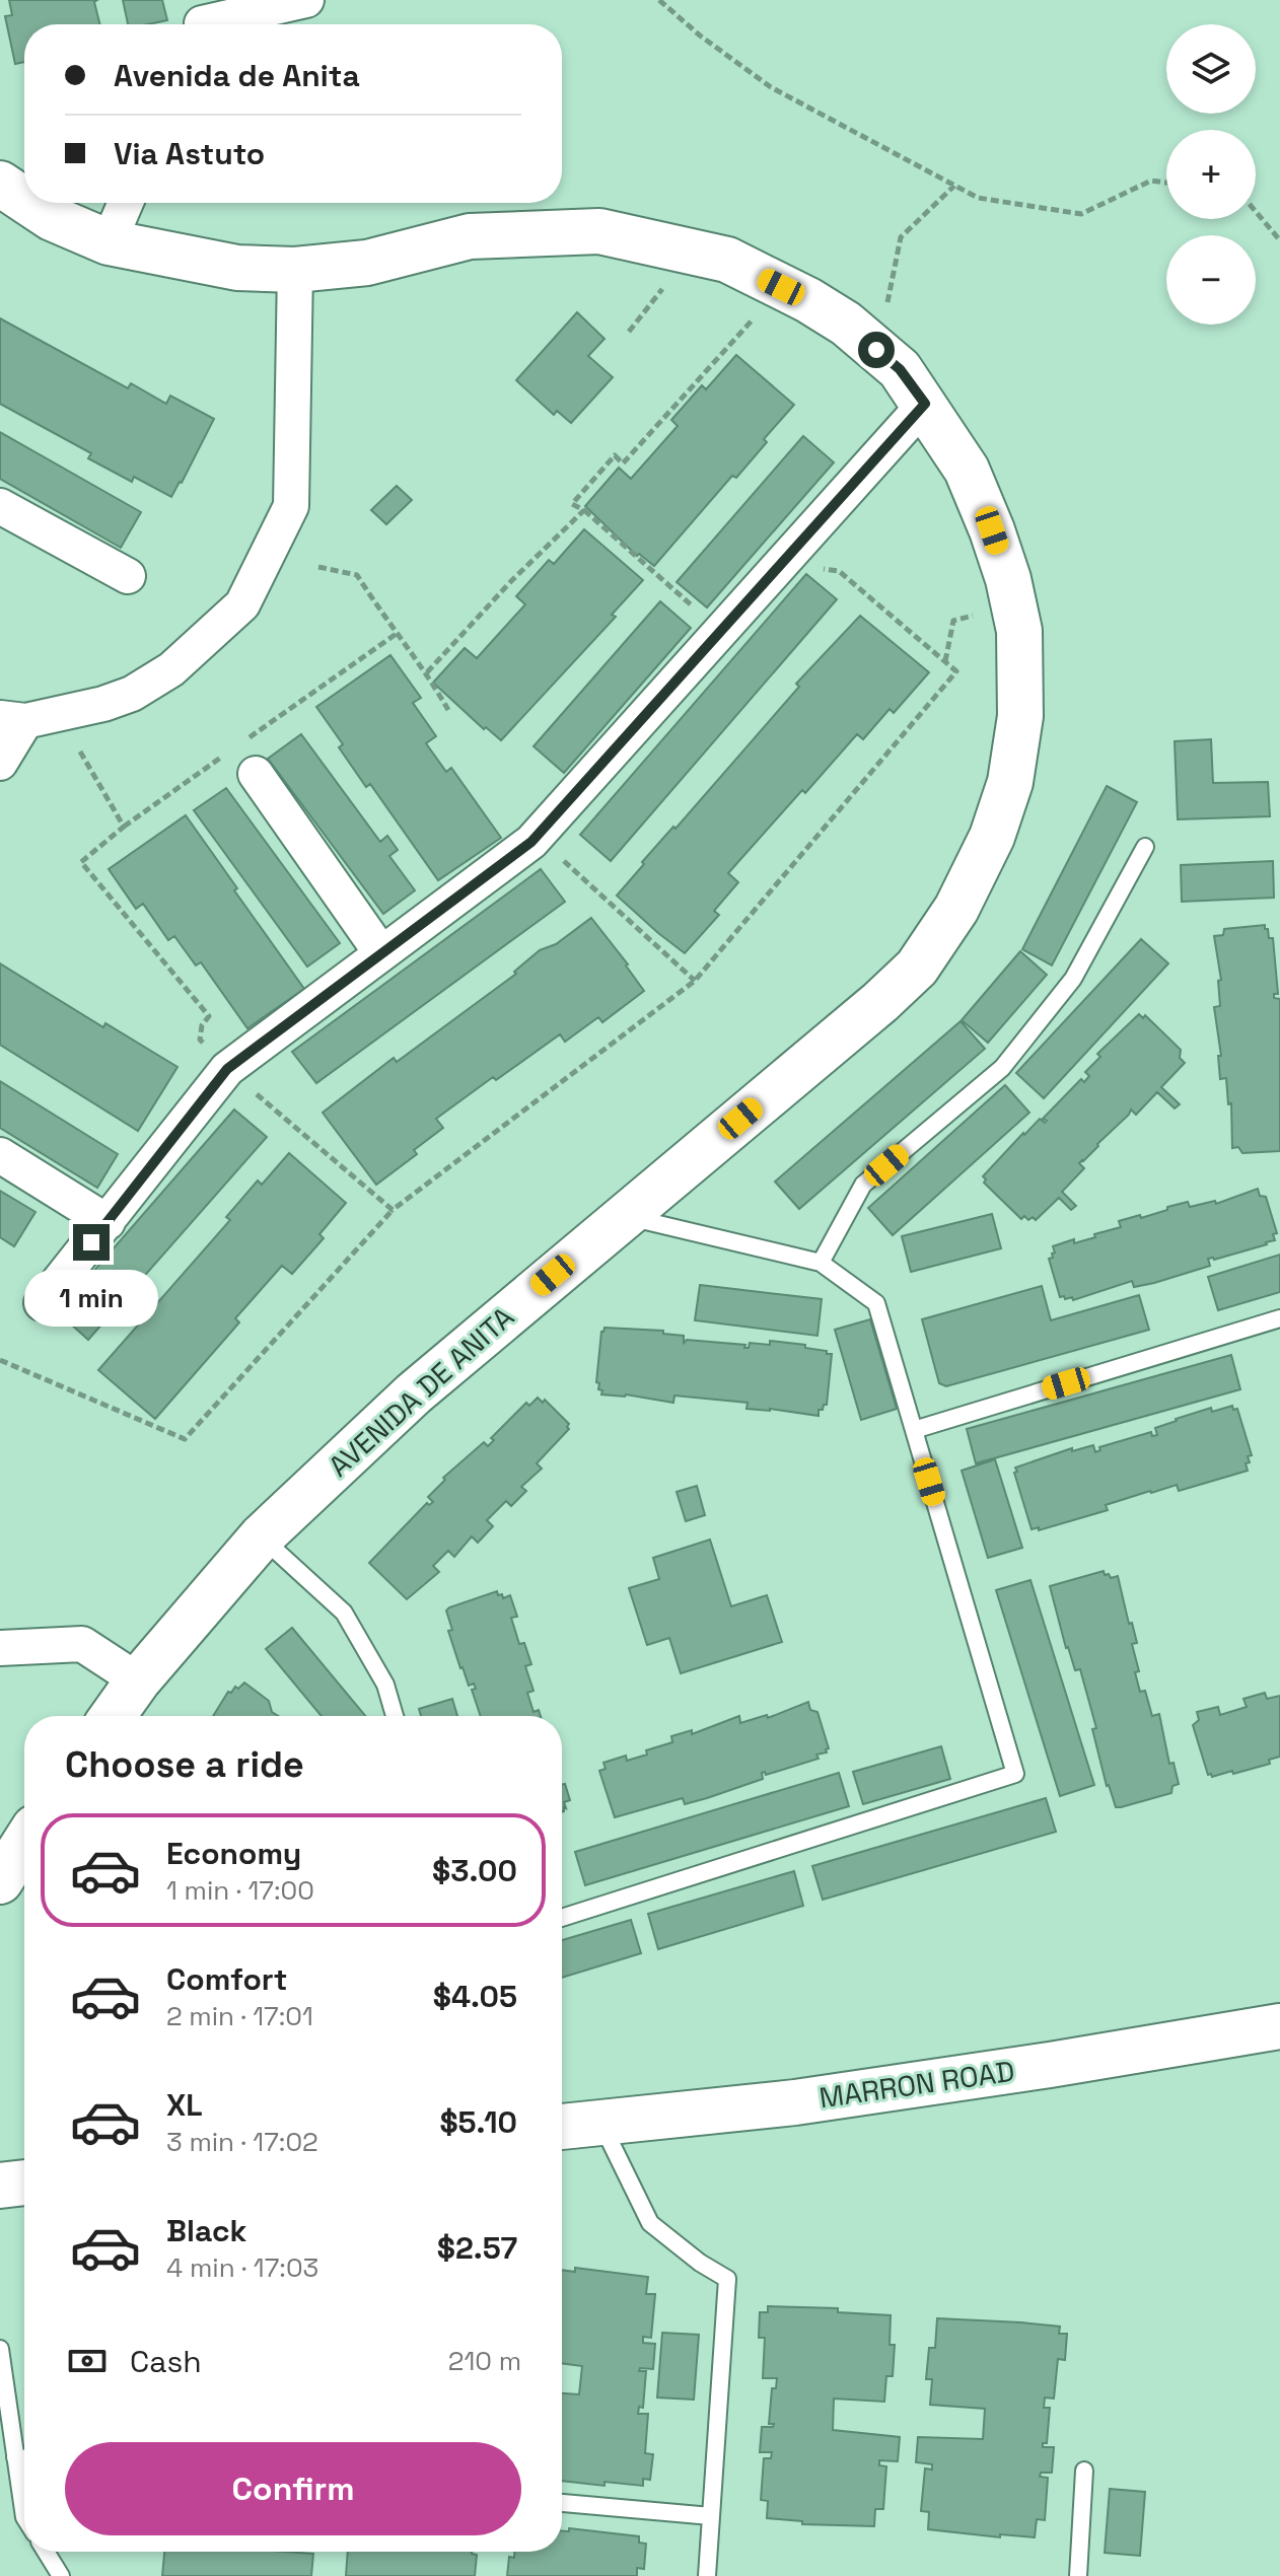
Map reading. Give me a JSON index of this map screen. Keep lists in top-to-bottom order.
{
  "streets": {
    "street": ["AVENIDA DE ANITA", "MARRON ROAD"]
  },
  "page": {
    "map_buttons": ["+", "−"],
    "banner": ["Avenida de Anita", "Via Astuto"],
    "bubble": "1 min",
    "heading": "Choose a ride",
    "list": [
      {
        "name": "Economy",
        "note": "1 min · 17:00",
        "value": "$3.00"
      },
      {
        "name": "Comfort",
        "note": "2 min · 17:01",
        "value": "$4.05"
      },
      {
        "name": "XL",
        "note": "3 min · 17:02",
        "value": "$5.10"
      },
      {
        "name": "Black",
        "note": "4 min · 17:03",
        "value": "$2.57"
      }
    ],
    "pay": ["Cash", "210 m"],
    "buttons": "Confirm"
  }
}
